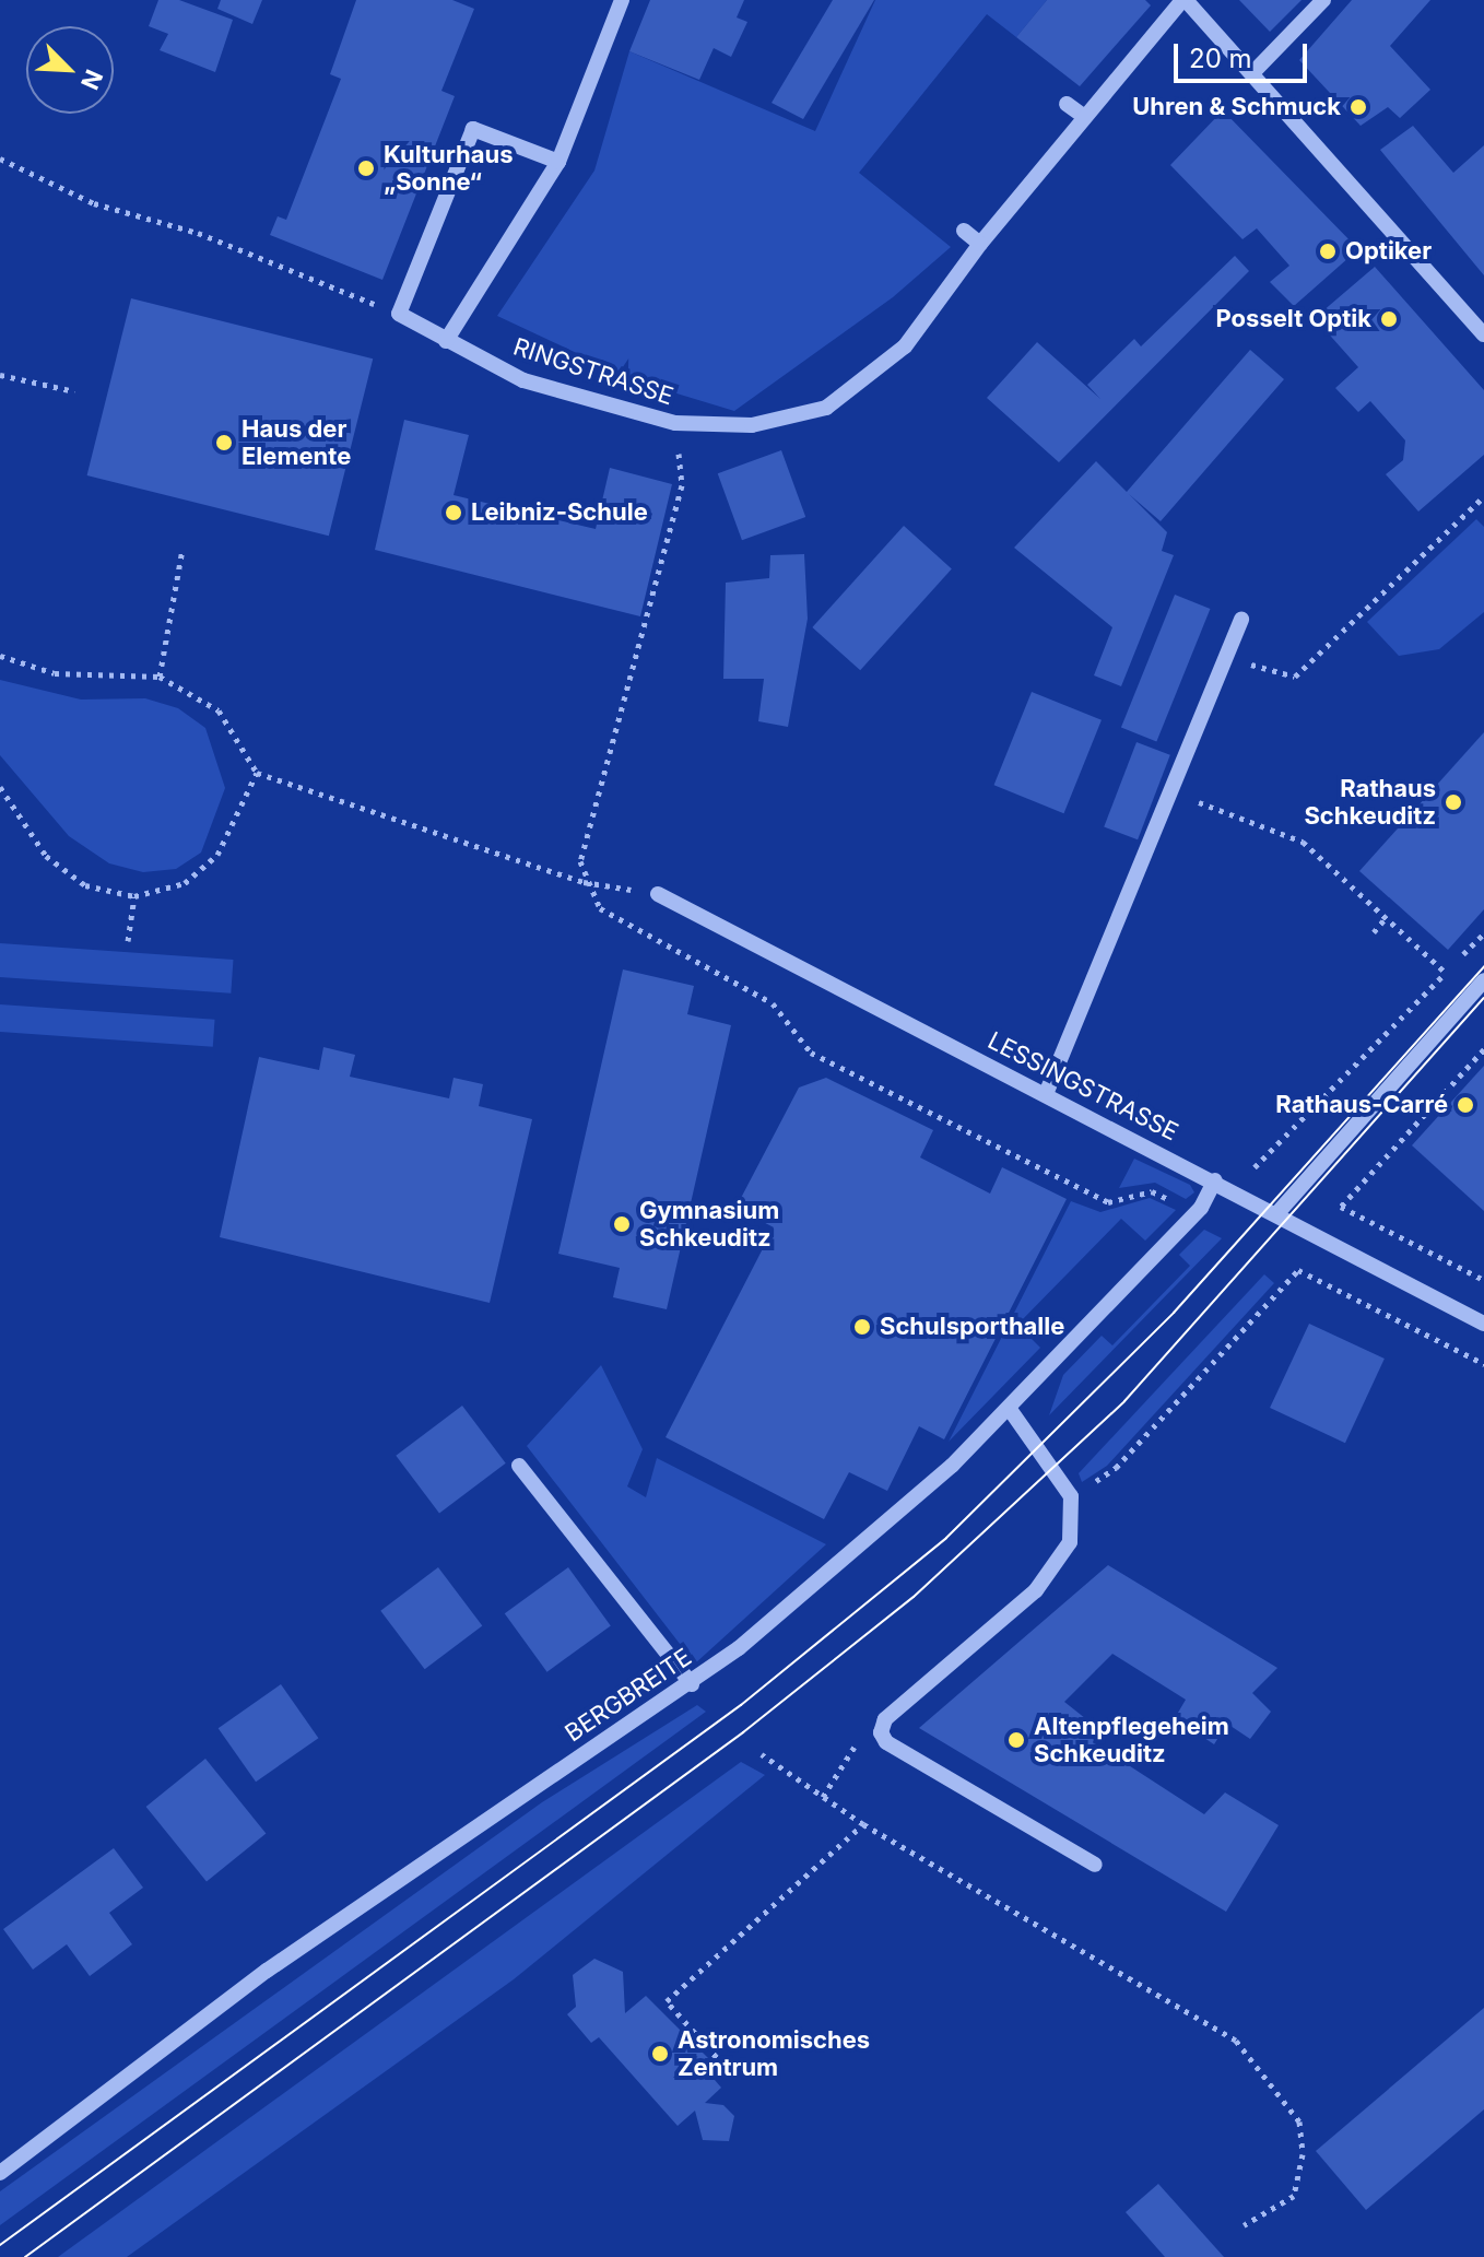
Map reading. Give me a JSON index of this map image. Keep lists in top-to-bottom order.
{
  "streets": {
    "street": ["RINGSTRASSE", "LESSINGSTRASSE", "BERGBREITE"]
  },
  "crossings": [
    ["LESSINGSTRASSE", "BERGBREITE"]
  ],
  "places": [
    "Uhren & Schmuck",
    "Kulturhaus „Sonne“",
    "Optiker",
    "Posselt Optik",
    "Haus der Elemente",
    "Leibniz-Schule",
    "Rathaus Schkeuditz",
    "Rathaus-Carré",
    "Gymnasium Schkeuditz",
    "Schulsporthalle",
    "Altenpflegeheim Schkeuditz",
    "Astronomisches Zentrum"
  ],
  "scale_bar": "20 m",
  "north": "bottom right"
}
